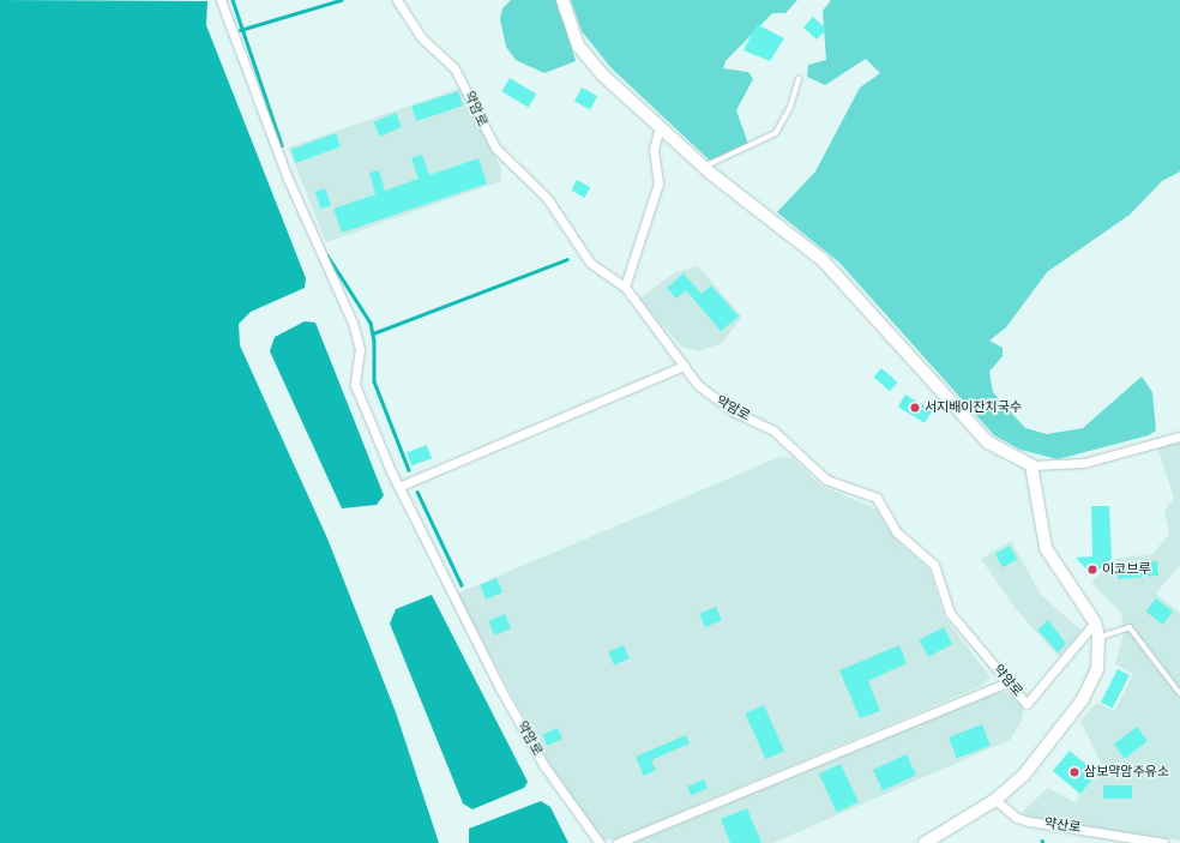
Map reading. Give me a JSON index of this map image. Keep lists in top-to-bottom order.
{
  "streets": {
    "street": ["약암로", "약산로"]
  },
  "places": ["서지배이잔치국수", "이코브루", "삼보약암주유소"]
}
